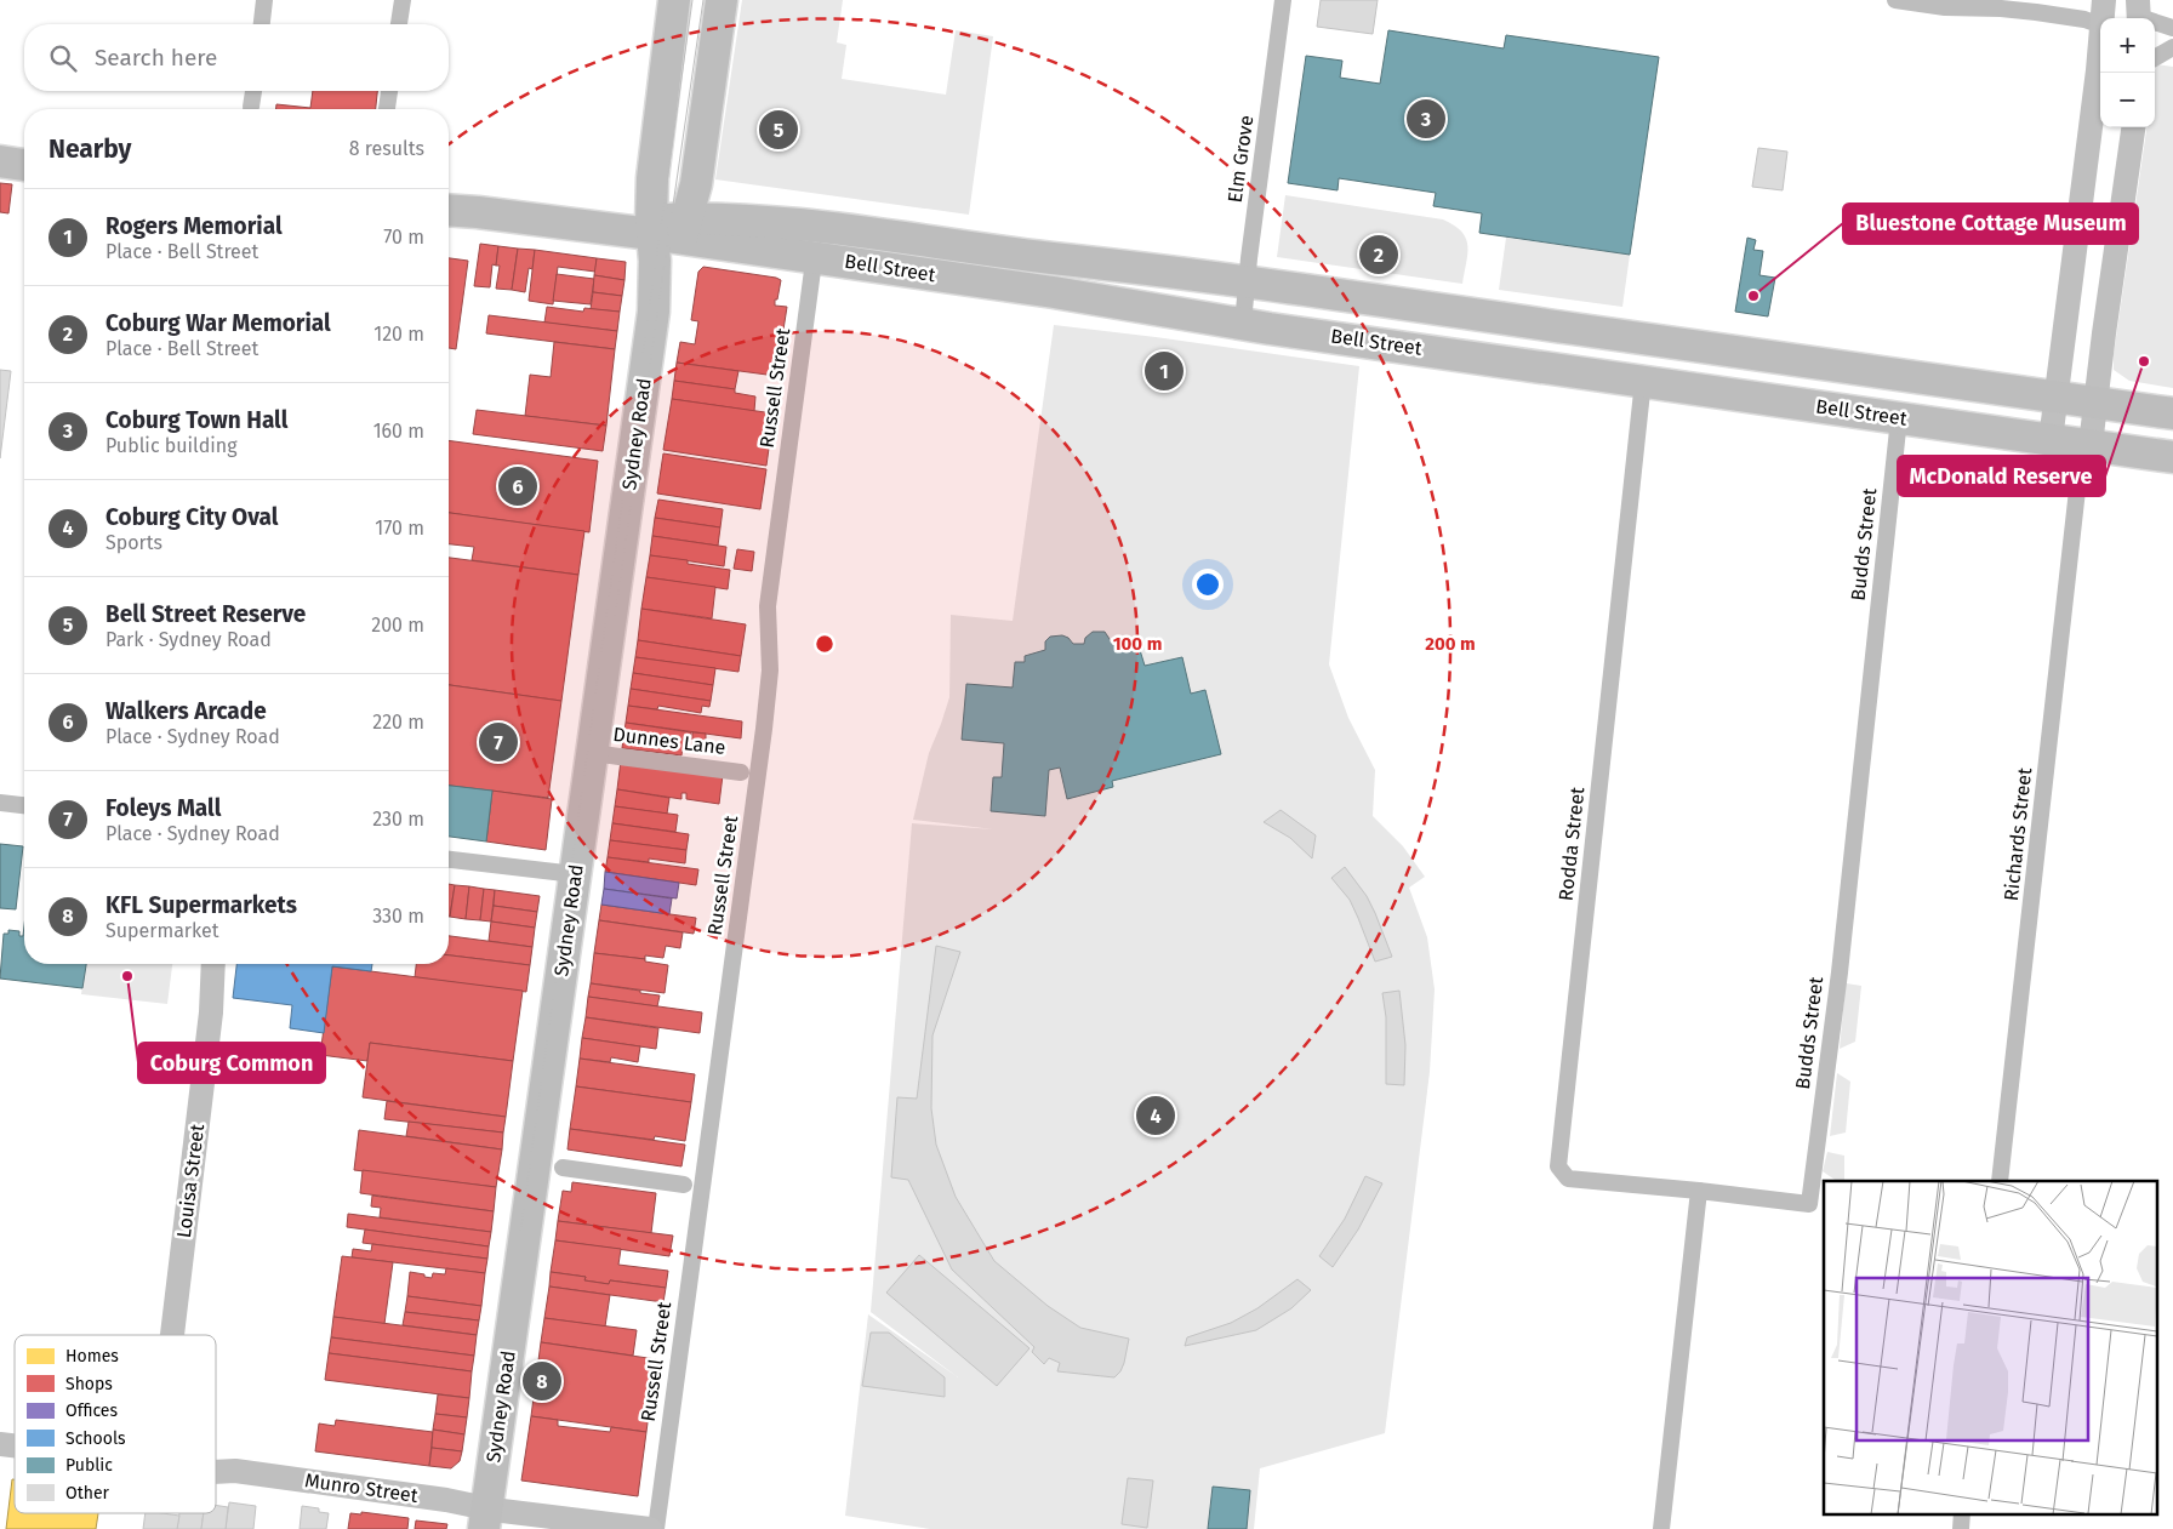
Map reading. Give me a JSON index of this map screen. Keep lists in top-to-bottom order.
{
  "streets": {
    "highway": ["Bell Street", "Sydney Road"],
    "street": [
      "Elm Grove",
      "Russell Street",
      "Budds Street",
      "Dunnes Lane",
      "Richards Street",
      "Rodda Street",
      "Louisa Street",
      "Munro Street"
    ]
  },
  "crossings": [
    ["Elm Grove", "Bell Street"],
    ["Bell Street", "Russell Street"],
    ["Bell Street", "Sydney Road"],
    ["Bell Street", "Budds Street"],
    ["Bell Street", "Richards Street"],
    ["Bell Street", "Rodda Street"],
    ["Sydney Road", "Dunnes Lane"],
    ["Sydney Road", "Munro Street"],
    ["Budds Street", "Rodda Street"]
  ],
  "places": ["Bluestone Cottage Museum", "McDonald Reserve", "Coburg Common"],
  "legend": [
    "Homes",
    "Shops",
    "Offices",
    "Schools",
    "Public",
    "Other"
  ],
  "page": {
    "map_buttons": ["+", "−"],
    "search": "Search here",
    "pins": [
      "3",
      "5",
      "2",
      "1",
      "6",
      "7",
      "4",
      "8"
    ],
    "heading": ["Nearby", "8 results"],
    "list": [
      {
        "mark": "1",
        "name": "Rogers Memorial",
        "note": "Place · Bell Street",
        "value": "70 m"
      },
      {
        "mark": "2",
        "name": "Coburg War Memorial",
        "note": "Place · Bell Street",
        "value": "120 m"
      },
      {
        "mark": "3",
        "name": "Coburg Town Hall",
        "note": "Public building",
        "value": "160 m"
      },
      {
        "mark": "4",
        "name": "Coburg City Oval",
        "note": "Sports",
        "value": "170 m"
      },
      {
        "mark": "5",
        "name": "Bell Street Reserve",
        "note": "Park · Sydney Road",
        "value": "200 m"
      },
      {
        "mark": "6",
        "name": "Walkers Arcade",
        "note": "Place · Sydney Road",
        "value": "220 m"
      },
      {
        "mark": "7",
        "name": "Foleys Mall",
        "note": "Place · Sydney Road",
        "value": "230 m"
      },
      {
        "mark": "8",
        "name": "KFL Supermarkets",
        "note": "Supermarket",
        "value": "330 m"
      }
    ]
  },
  "rings": ["100 m", "200 m"]
}
